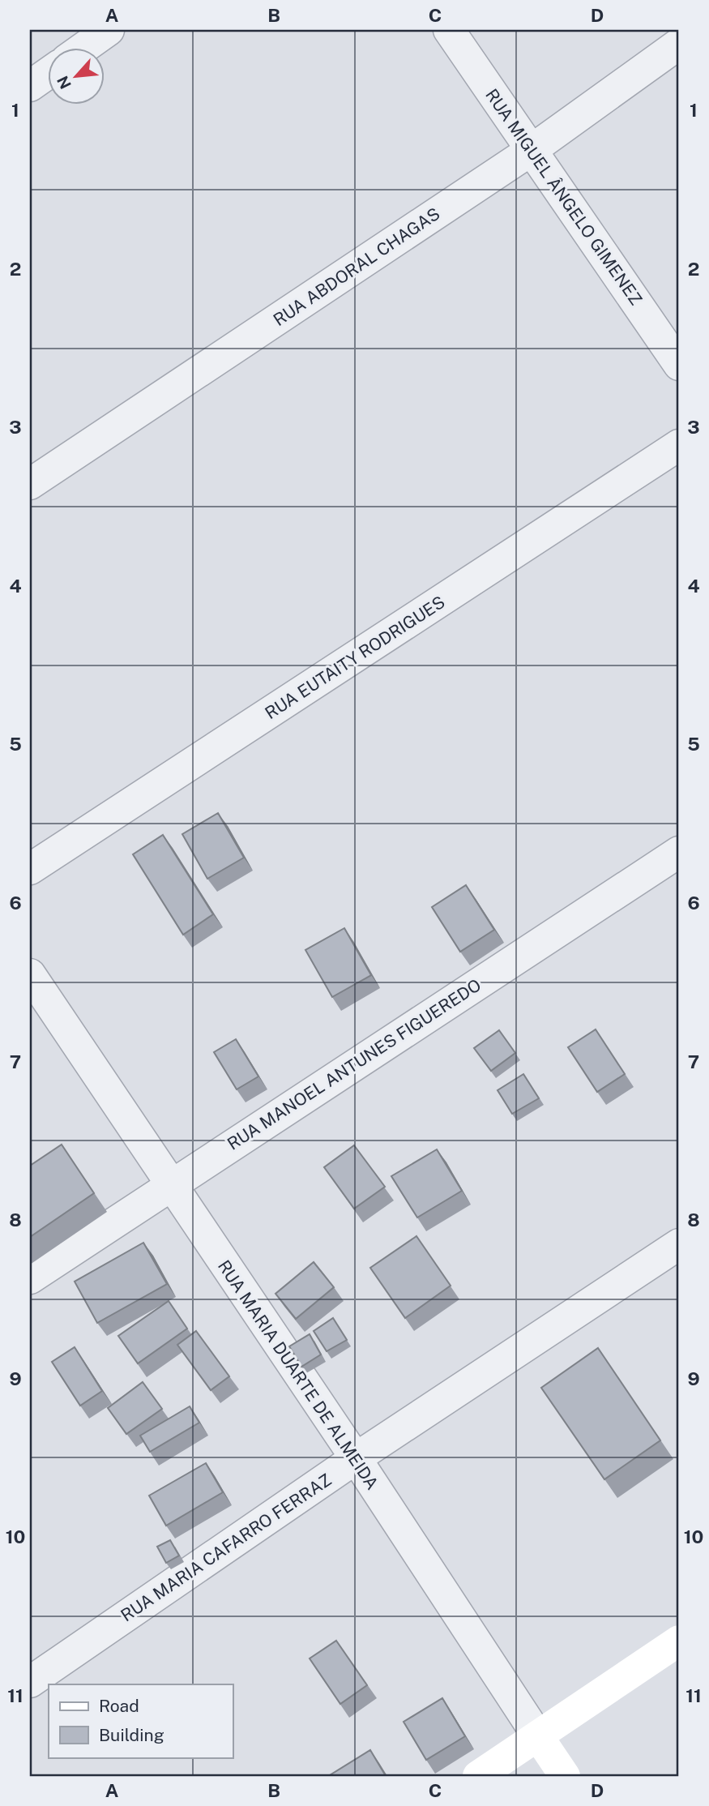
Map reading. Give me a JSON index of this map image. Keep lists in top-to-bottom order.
{
  "streets": {
    "street": [
      "RUA MIGUEL ÂNGELO GIMENEZ",
      "RUA ABDORAL CHAGAS",
      "RUA EUTAITY RODRIGUES",
      "RUA MANOEL ANTUNES FIGUEREDO",
      "RUA MARIA DUARTE DE ALMEIDA",
      "RUA MARIA CAFARRO FERRAZ"
    ]
  },
  "crossings": [
    ["RUA MIGUEL ÂNGELO GIMENEZ", "RUA ABDORAL CHAGAS"],
    ["RUA MANOEL ANTUNES FIGUEREDO", "RUA MARIA DUARTE DE ALMEIDA"],
    ["RUA MARIA DUARTE DE ALMEIDA", "RUA MARIA CAFARRO FERRAZ"]
  ],
  "legend": ["Road", "Building"],
  "north": "bottom left",
  "grid": {
    "columns": [
      "A",
      "B",
      "C",
      "D"
    ],
    "rows": [
      "1",
      "2",
      "3",
      "4",
      "5",
      "6",
      "7",
      "8",
      "9",
      "10",
      "11"
    ]
  }
}
